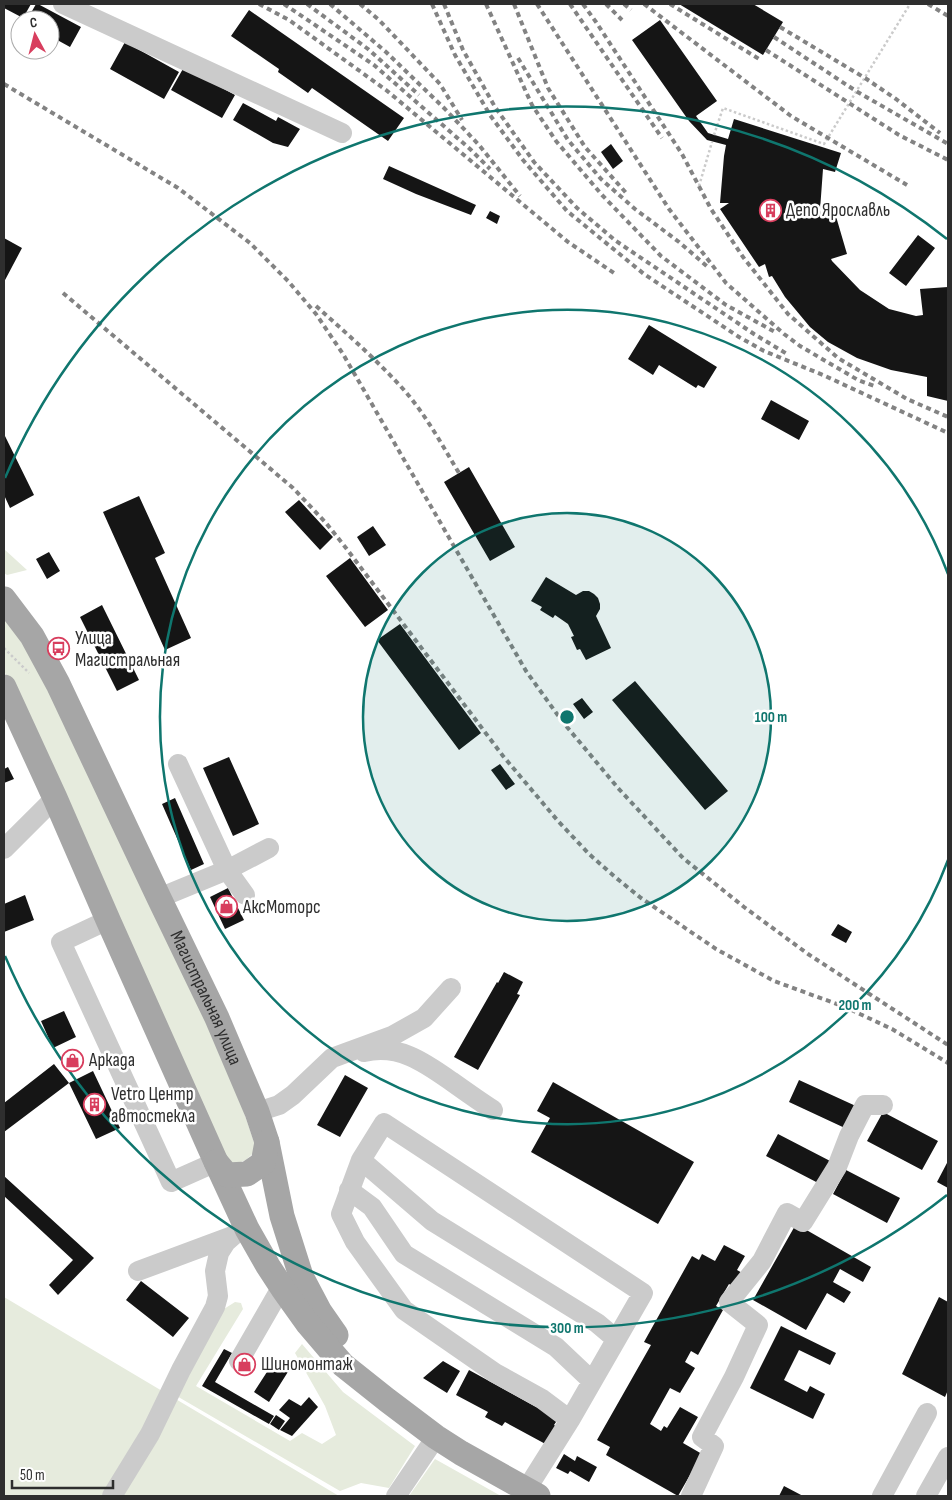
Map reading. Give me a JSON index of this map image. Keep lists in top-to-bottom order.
{
  "streets": {
    "main road": ["Магистральная улица"]
  },
  "places": {
    "building": ["Депо Ярославль", "Vetro Центр автостекла"],
    "bus stop": ["Улица Магистральная"],
    "shop": ["АксМоторс", "Аркада", "Шиномонтаж"]
  },
  "scale_bar": "50 m",
  "north": "top",
  "rings": ["100 m", "200 m", "300 m"]
}
